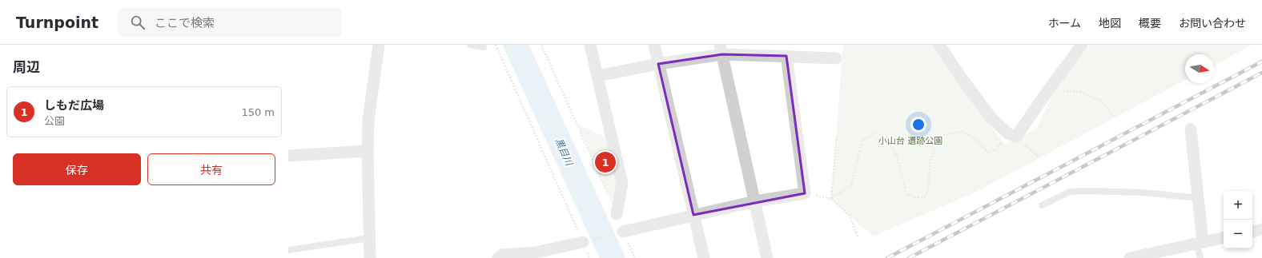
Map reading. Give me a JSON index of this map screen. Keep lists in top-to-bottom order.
{
  "water": ["黒目川"],
  "parks": ["小山台 遺跡公園"],
  "north": "right",
  "page": {
    "header": "Turnpoint",
    "search": "ここで検索",
    "nav": [
      "ホーム",
      "地図",
      "概要",
      "お問い合わせ"
    ],
    "heading": "周辺",
    "list": [
      {
        "mark": "1",
        "name": "しもだ広場",
        "note": "公園",
        "value": "150 m"
      }
    ],
    "buttons": ["保存", "共有"],
    "pins": "1",
    "map_buttons": ["+", "−"]
  }
}
